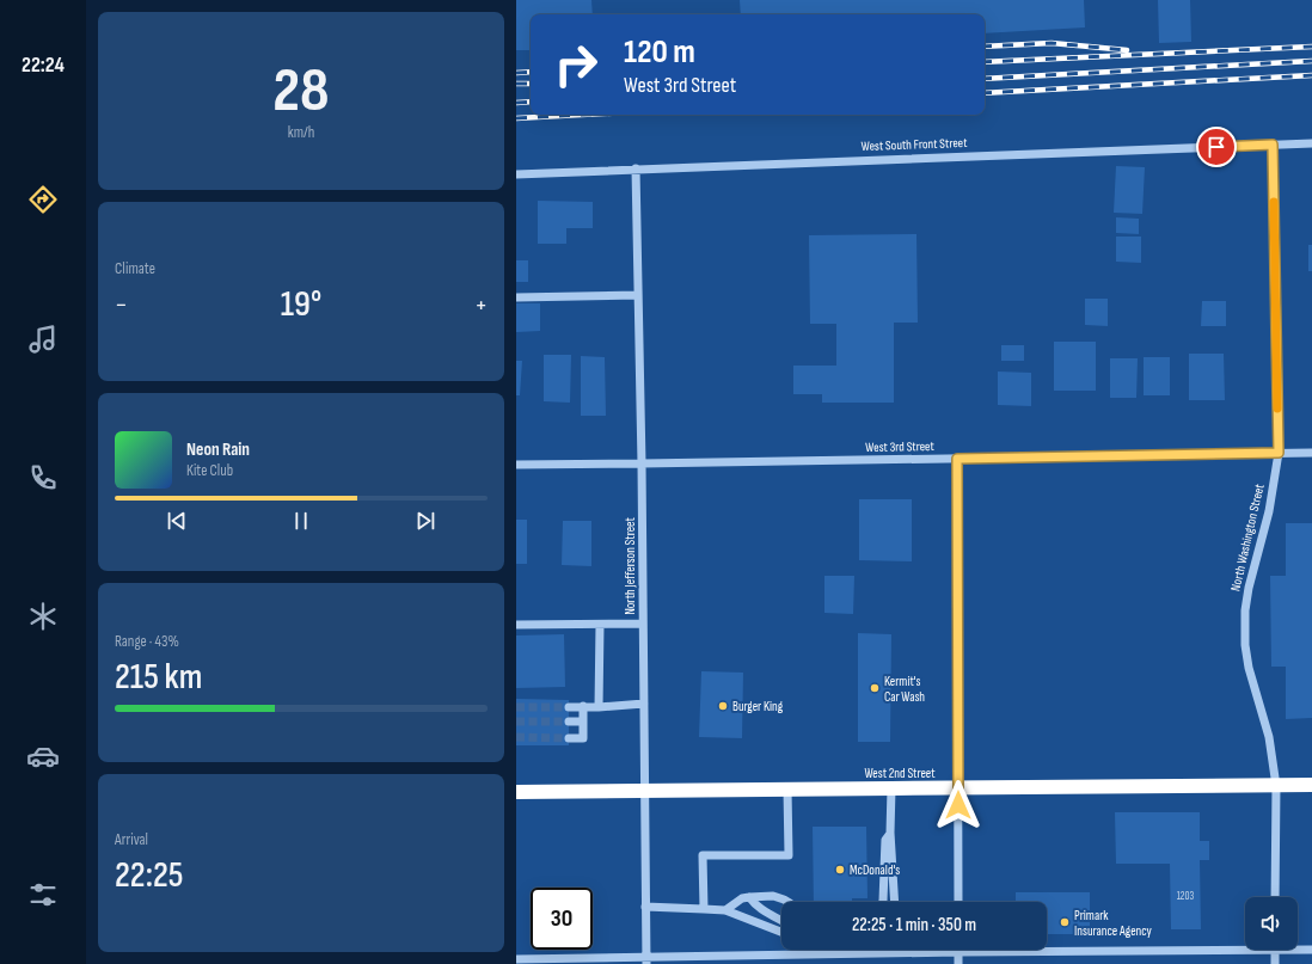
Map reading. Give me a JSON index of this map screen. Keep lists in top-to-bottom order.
{
  "streets": {
    "highway": ["West 2nd Street"],
    "street": [
      "West South Front Street",
      "West 3rd Street",
      "North Washington Street",
      "North Jefferson Street"
    ]
  },
  "crossings": [
    ["West South Front Street", "North Washington Street"],
    ["West South Front Street", "North Jefferson Street"],
    ["West 3rd Street", "North Washington Street"],
    ["West 3rd Street", "North Jefferson Street"],
    ["North Washington Street", "West 2nd Street"],
    ["North Jefferson Street", "West 2nd Street"]
  ],
  "places": [
    "Kermit's Car Wash",
    "Burger King",
    "McDonald's",
    "Primark Insurance Agency"
  ],
  "house_numbers": ["1203"],
  "page": {
    "tabs": "22:24",
    "tile": [
      ["28", "km/h"],
      "Climate",
      ["Range · 43%", "215 km"],
      ["Arrival", "22:25"]
    ],
    "turn": ["120 m", "West 3rd Street"],
    "heat": ["−", "19°", "+"],
    "song": ["Neon Rain", "Kite Club"],
    "limit": "30",
    "trip": "22:25 · 1 min · 350 m"
  }
}
